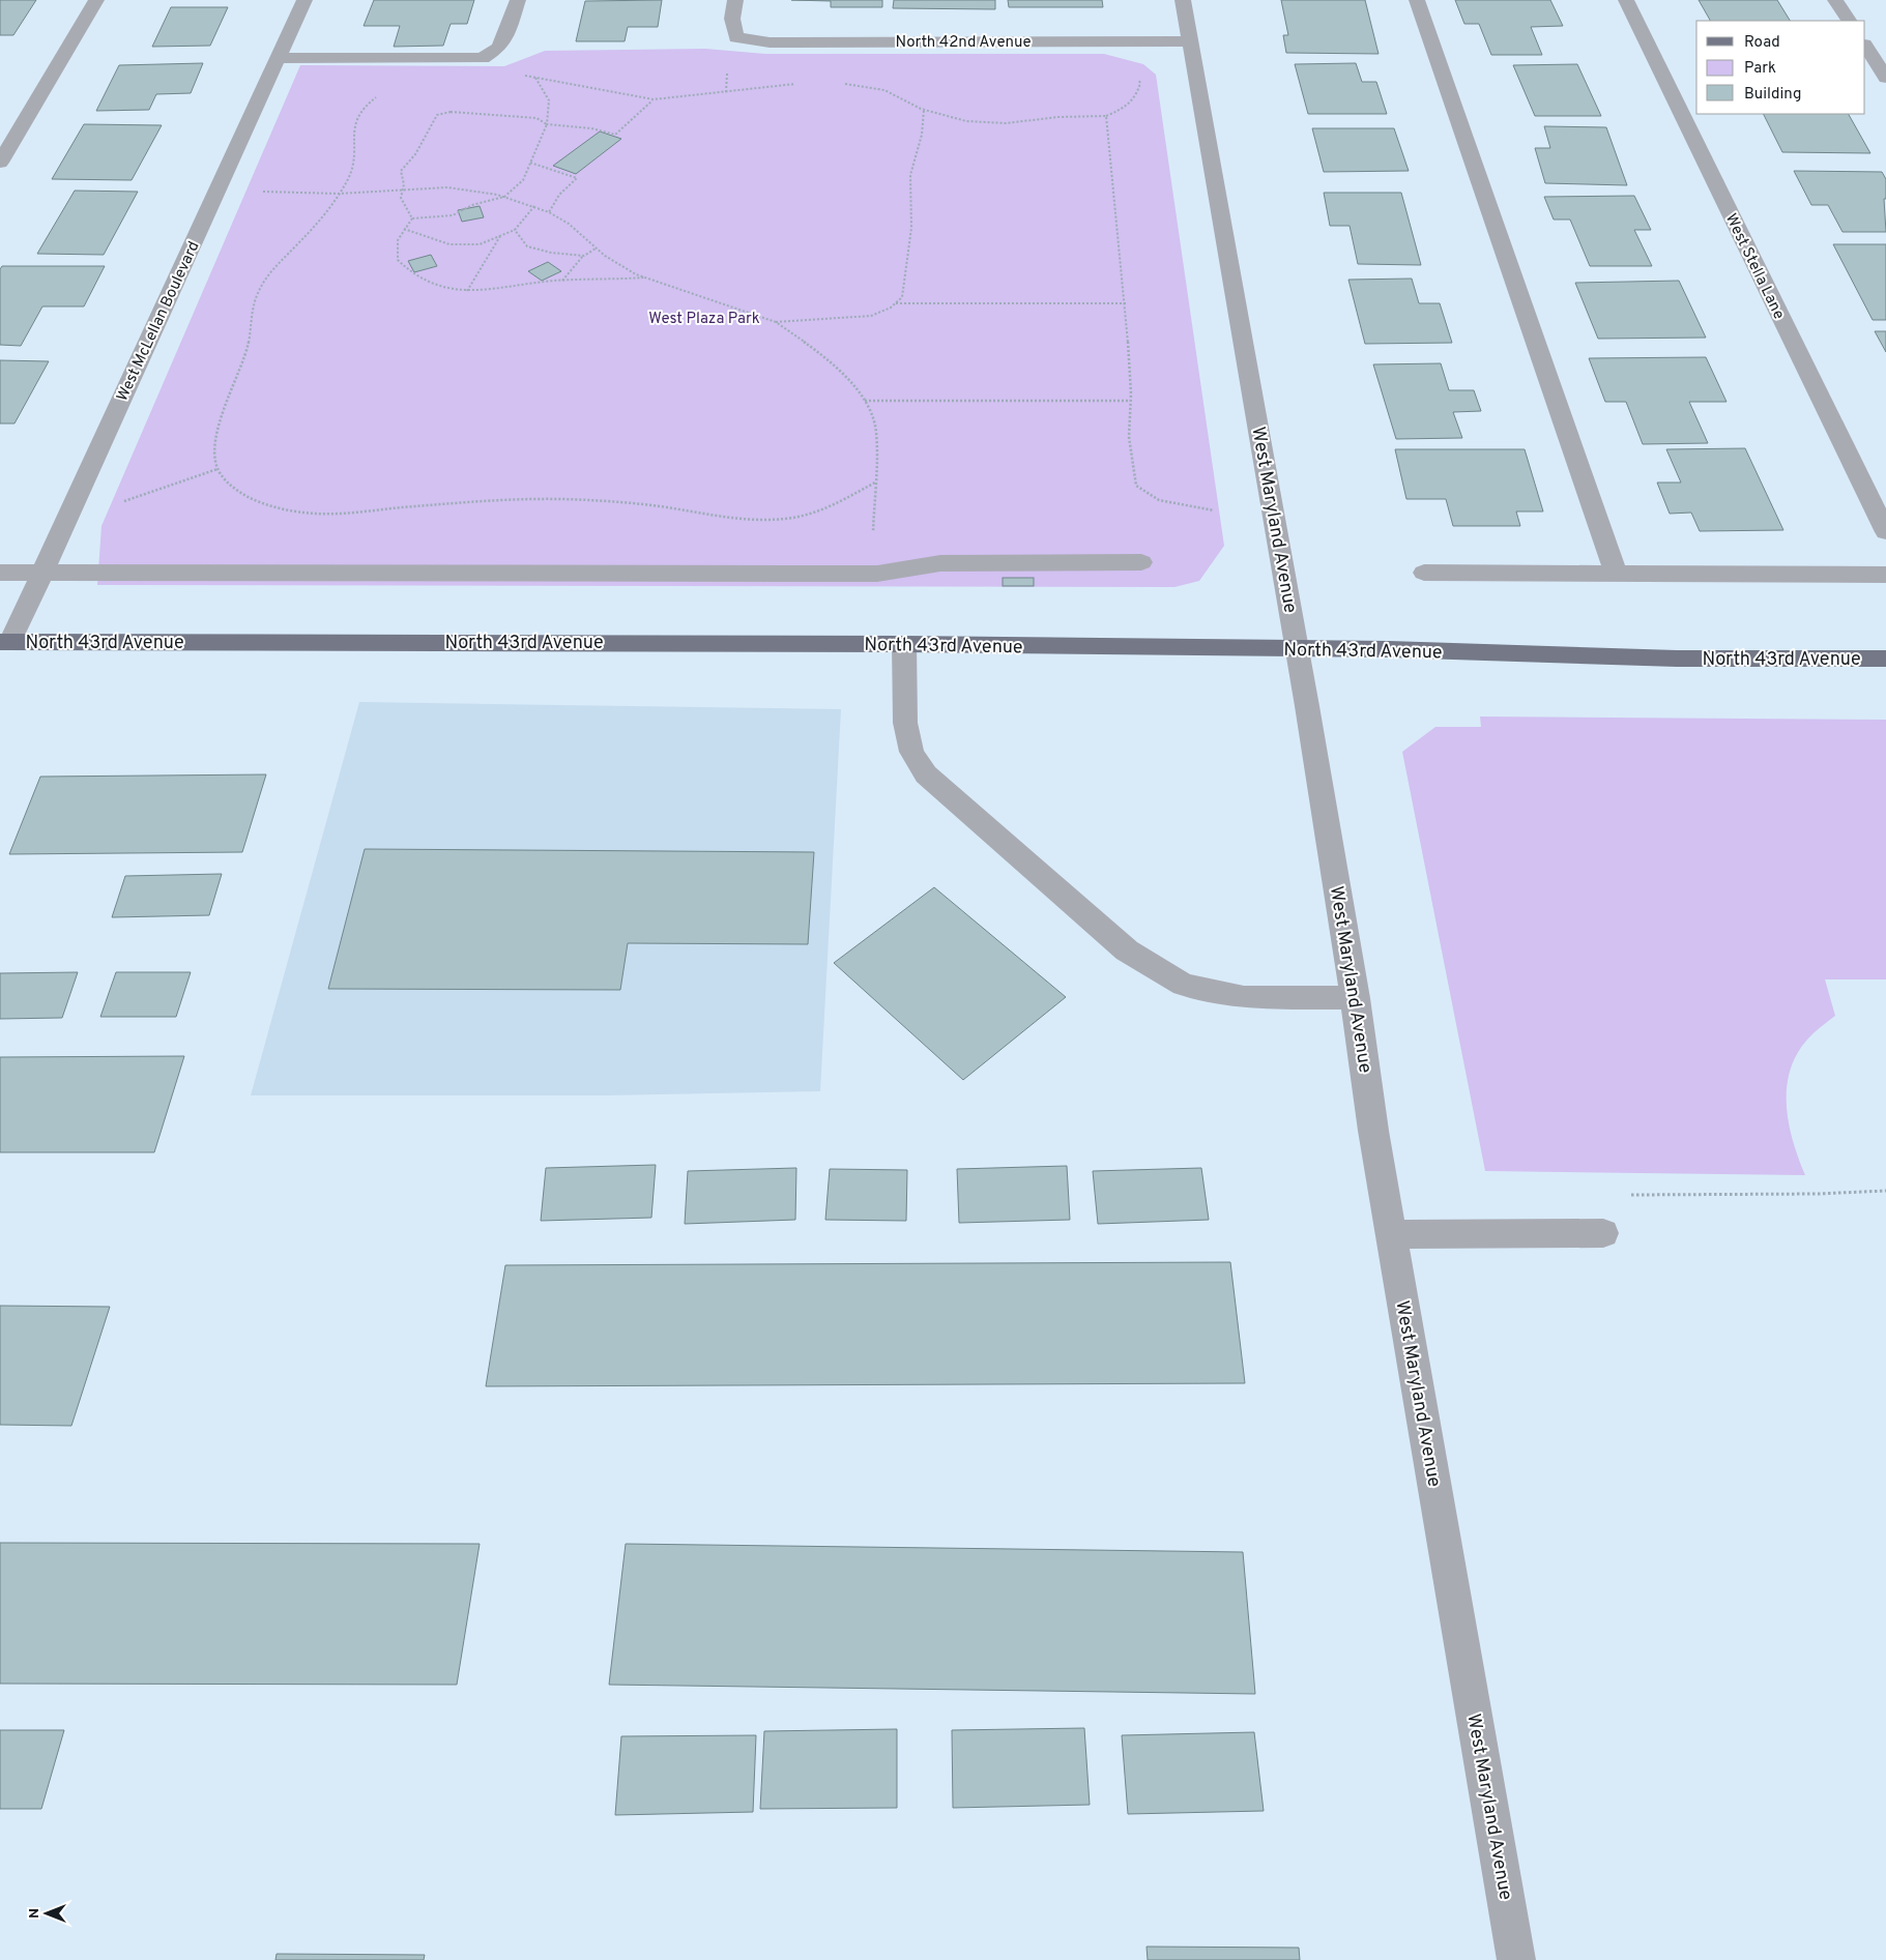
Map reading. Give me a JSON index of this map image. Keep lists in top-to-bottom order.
{
  "streets": {
    "main road": ["North 43rd Avenue"],
    "street": [
      "North 42nd Avenue",
      "West Stella Lane",
      "West McLellan Boulevard",
      "West Maryland Avenue"
    ]
  },
  "crossings": [
    ["North 42nd Avenue", "West Maryland Avenue"],
    ["West McLellan Boulevard", "North 43rd Avenue"],
    ["West Maryland Avenue", "North 43rd Avenue"]
  ],
  "parks": ["West Plaza Park"],
  "legend": ["Road", "Park", "Building"],
  "north": "left"
}
